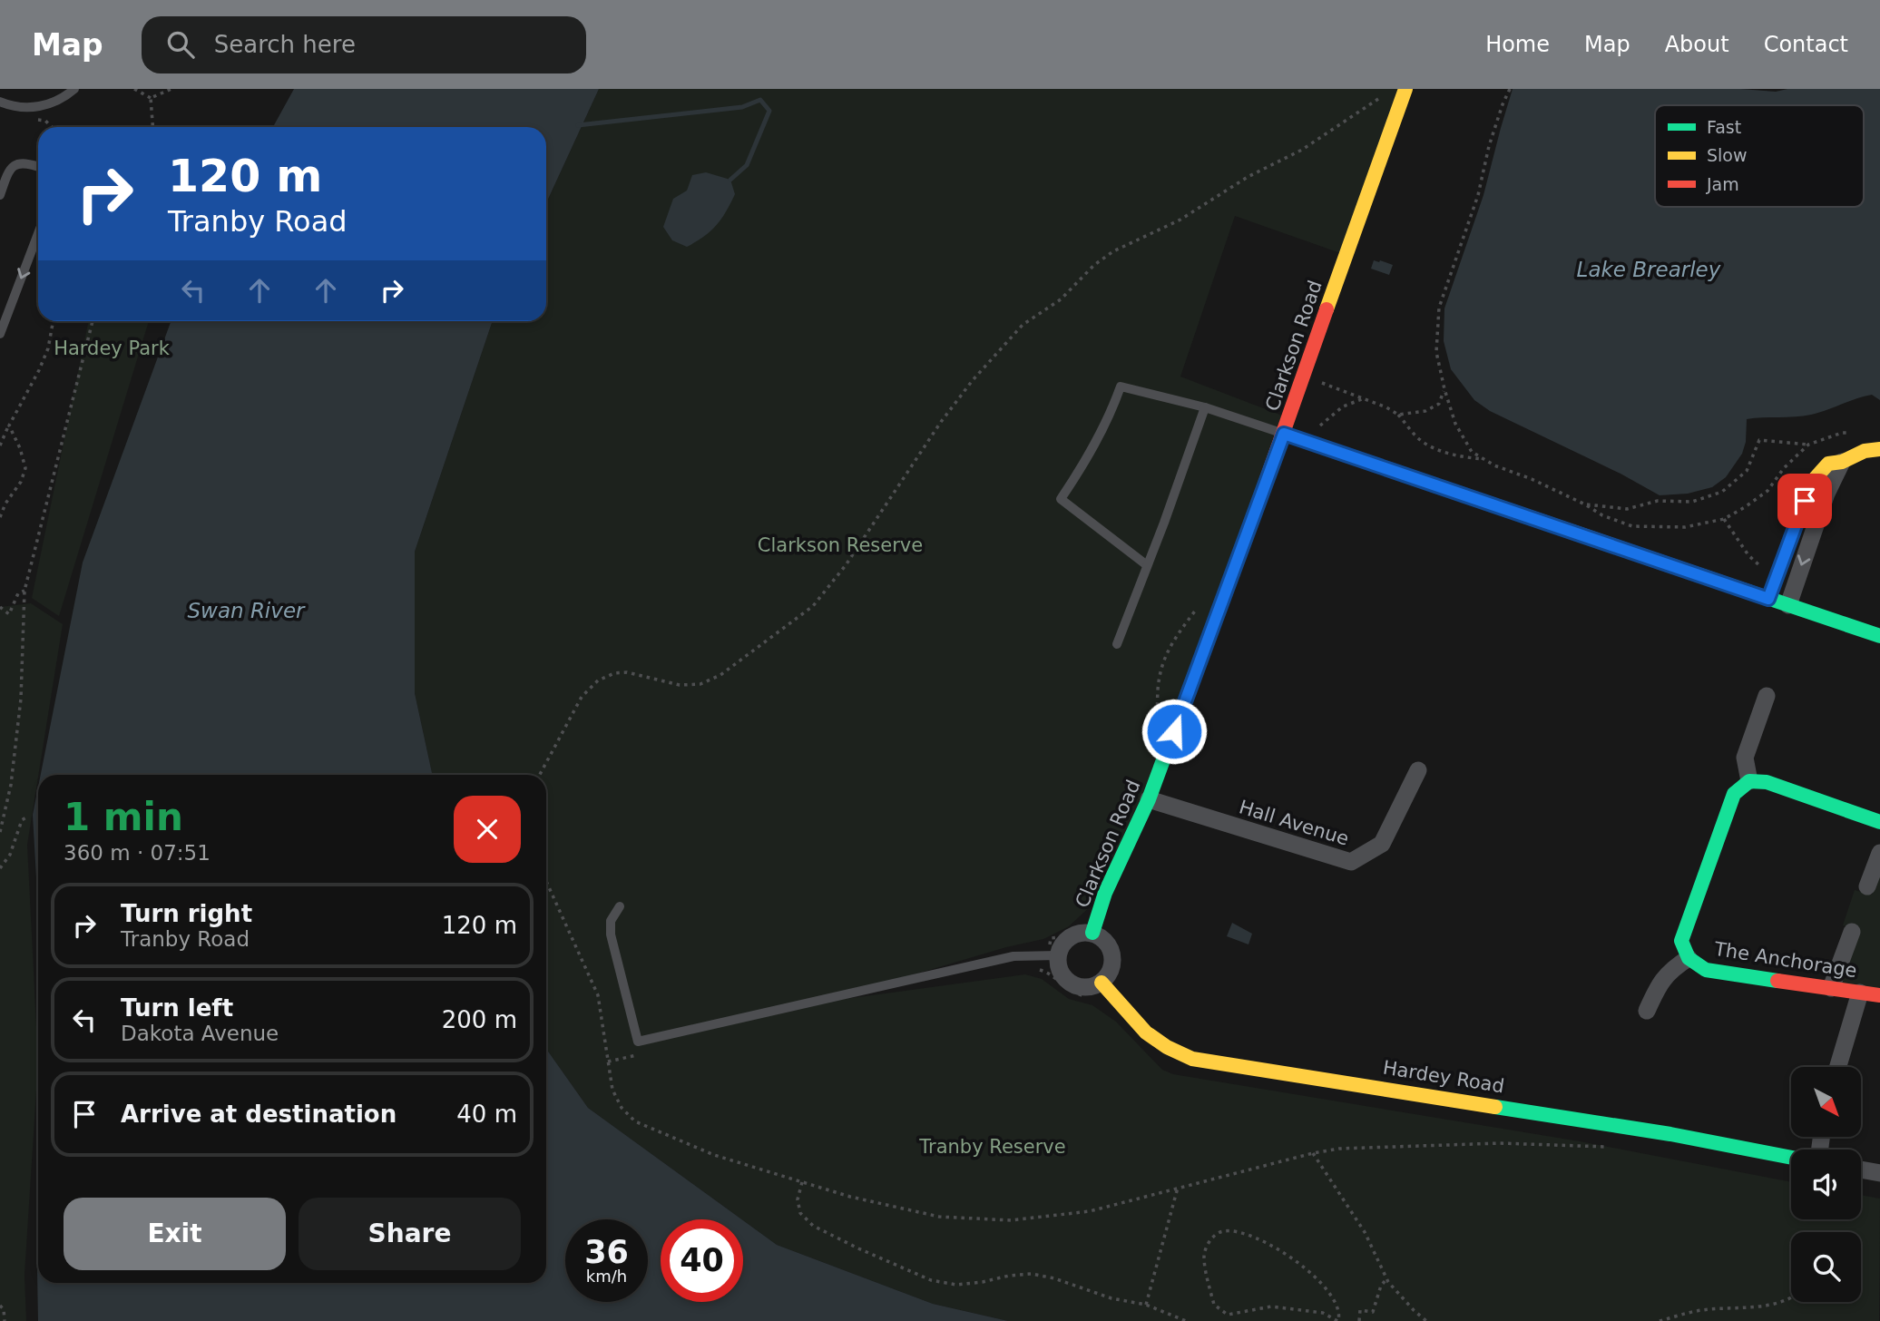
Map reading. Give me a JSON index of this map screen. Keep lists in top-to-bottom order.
{
  "streets": {
    "street": [
      "Clarkson Road",
      "Hall Avenue",
      "The Anchorage",
      "Hardey Road"
    ]
  },
  "crossings": [
    ["Clarkson Road", "Hall Avenue"],
    ["Clarkson Road", "Hardey Road"]
  ],
  "water": ["Lake Brearley", "Swan River"],
  "parks": ["Hardey Park", "Clarkson Reserve", "Tranby Reserve"],
  "legend": ["Fast", "Slow", "Jam"],
  "north": "bottom right",
  "page": {
    "header": "Map",
    "search": "Search here",
    "nav": [
      "Home",
      "Map",
      "About",
      "Contact"
    ],
    "turn": ["120 m", "Tranby Road"],
    "heading": ["1 min", "360 m · 07:51"],
    "list": [
      {
        "name": "Turn right",
        "note": "Tranby Road",
        "value": "120 m"
      },
      {
        "name": "Turn left",
        "note": "Dakota Avenue",
        "value": "200 m"
      },
      {
        "name": "Arrive at destination",
        "value": "40 m"
      }
    ],
    "buttons": ["Exit", "Share"],
    "speed": "36 km/h",
    "limit": "40"
  }
}
